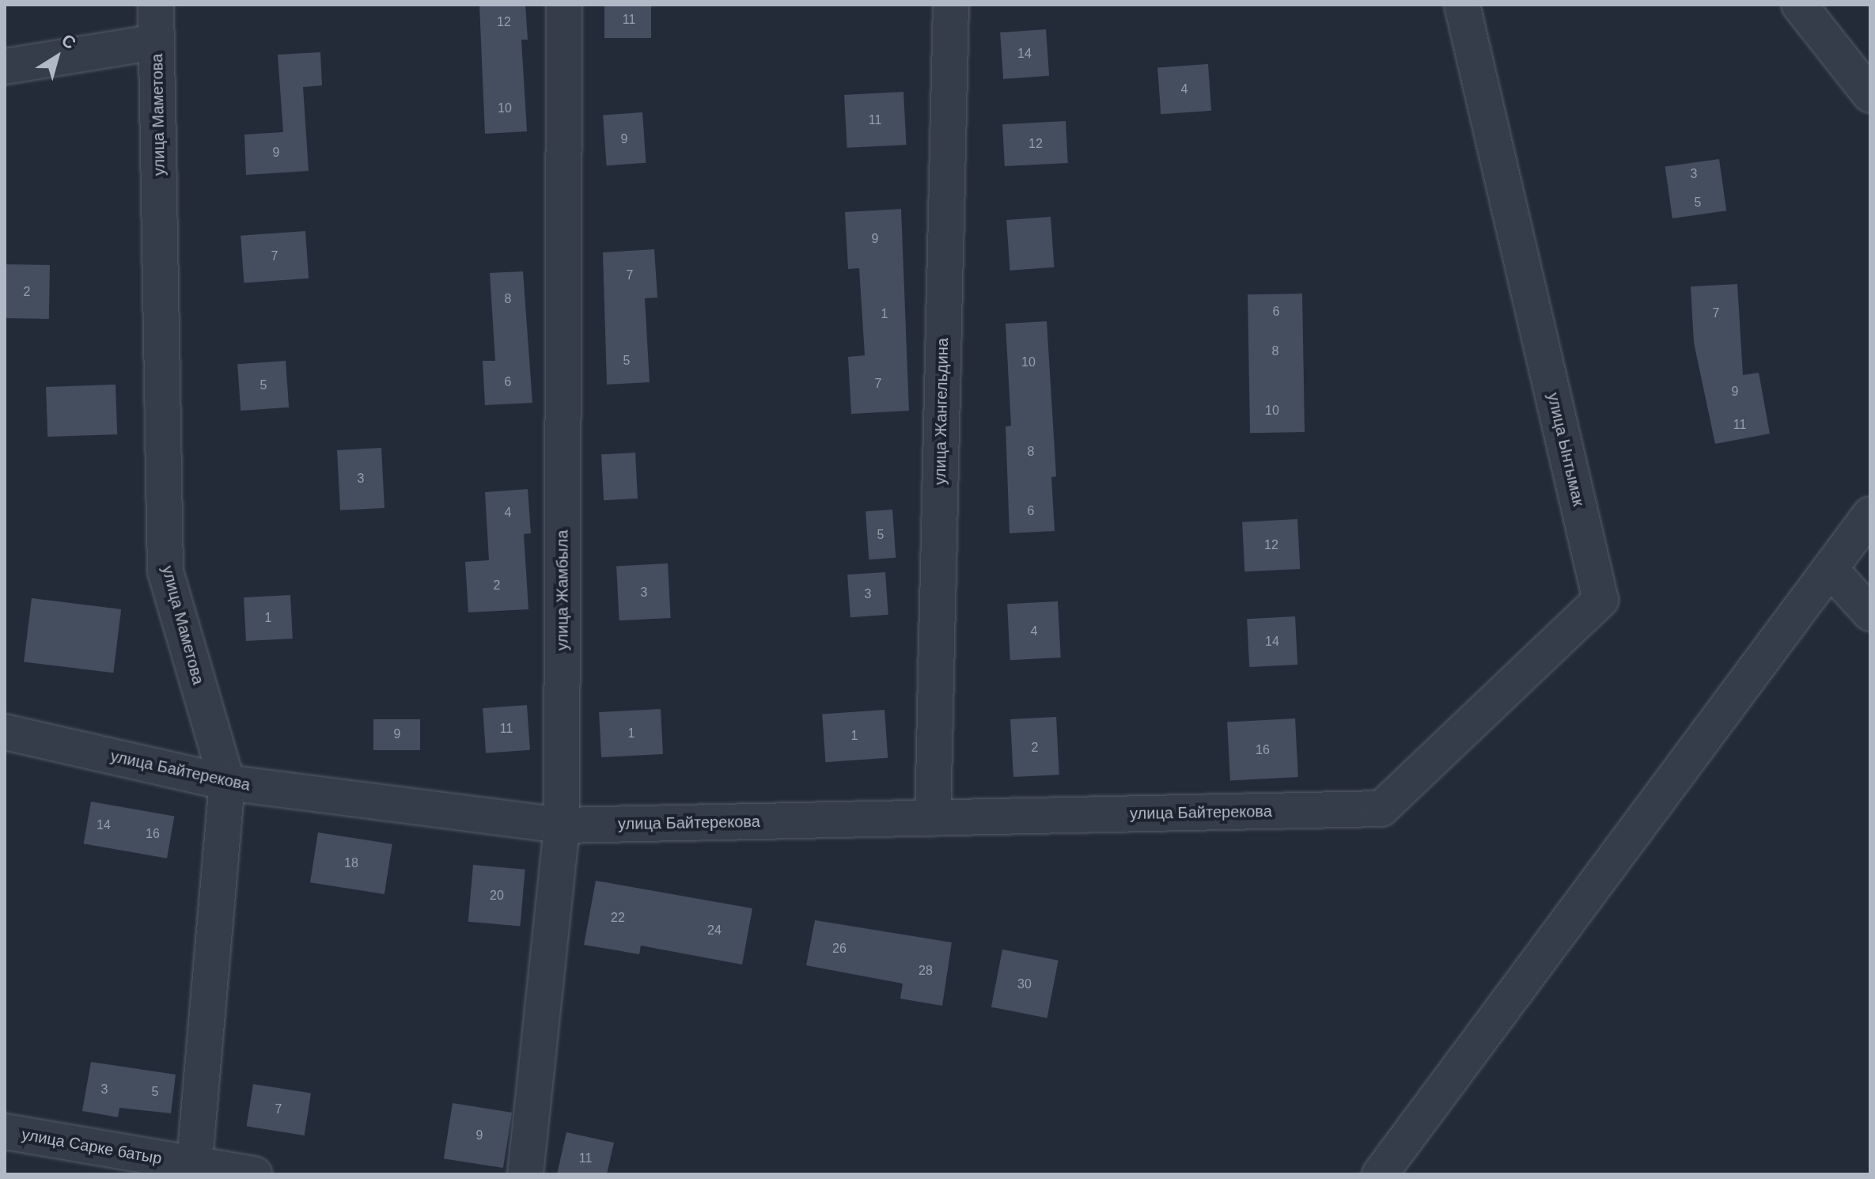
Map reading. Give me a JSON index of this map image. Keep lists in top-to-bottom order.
{
  "streets": {
    "street": [
      "улица Маметова",
      "улица Жангельдина",
      "улица Ынтымак",
      "улица Жамбыла",
      "улица Байтерекова",
      "улица Сарке батыр"
    ]
  },
  "crossings": [
    ["улица Маметова", "улица Байтерекова"],
    ["улица Маметова", "улица Сарке батыр"],
    ["улица Жангельдина", "улица Байтерекова"],
    ["улица Ынтымак", "улица Байтерекова"],
    ["улица Жамбыла", "улица Байтерекова"]
  ],
  "house_numbers": [
    "11",
    "12",
    "14",
    "4",
    "10",
    "11",
    "9",
    "12",
    "9",
    "3",
    "5",
    "9",
    "7",
    "7",
    "2",
    "8",
    "6",
    "7",
    "1",
    "8",
    "5",
    "10",
    "6",
    "7",
    "5",
    "9",
    "10",
    "11",
    "8",
    "3",
    "6",
    "4",
    "5",
    "12",
    "2",
    "3",
    "3",
    "1",
    "4",
    "14",
    "11",
    "1",
    "9",
    "1",
    "2",
    "16",
    "14",
    "16",
    "18",
    "20",
    "22",
    "24",
    "26",
    "28",
    "30",
    "3",
    "5",
    "7",
    "9",
    "11"
  ],
  "north": "top right"
}
